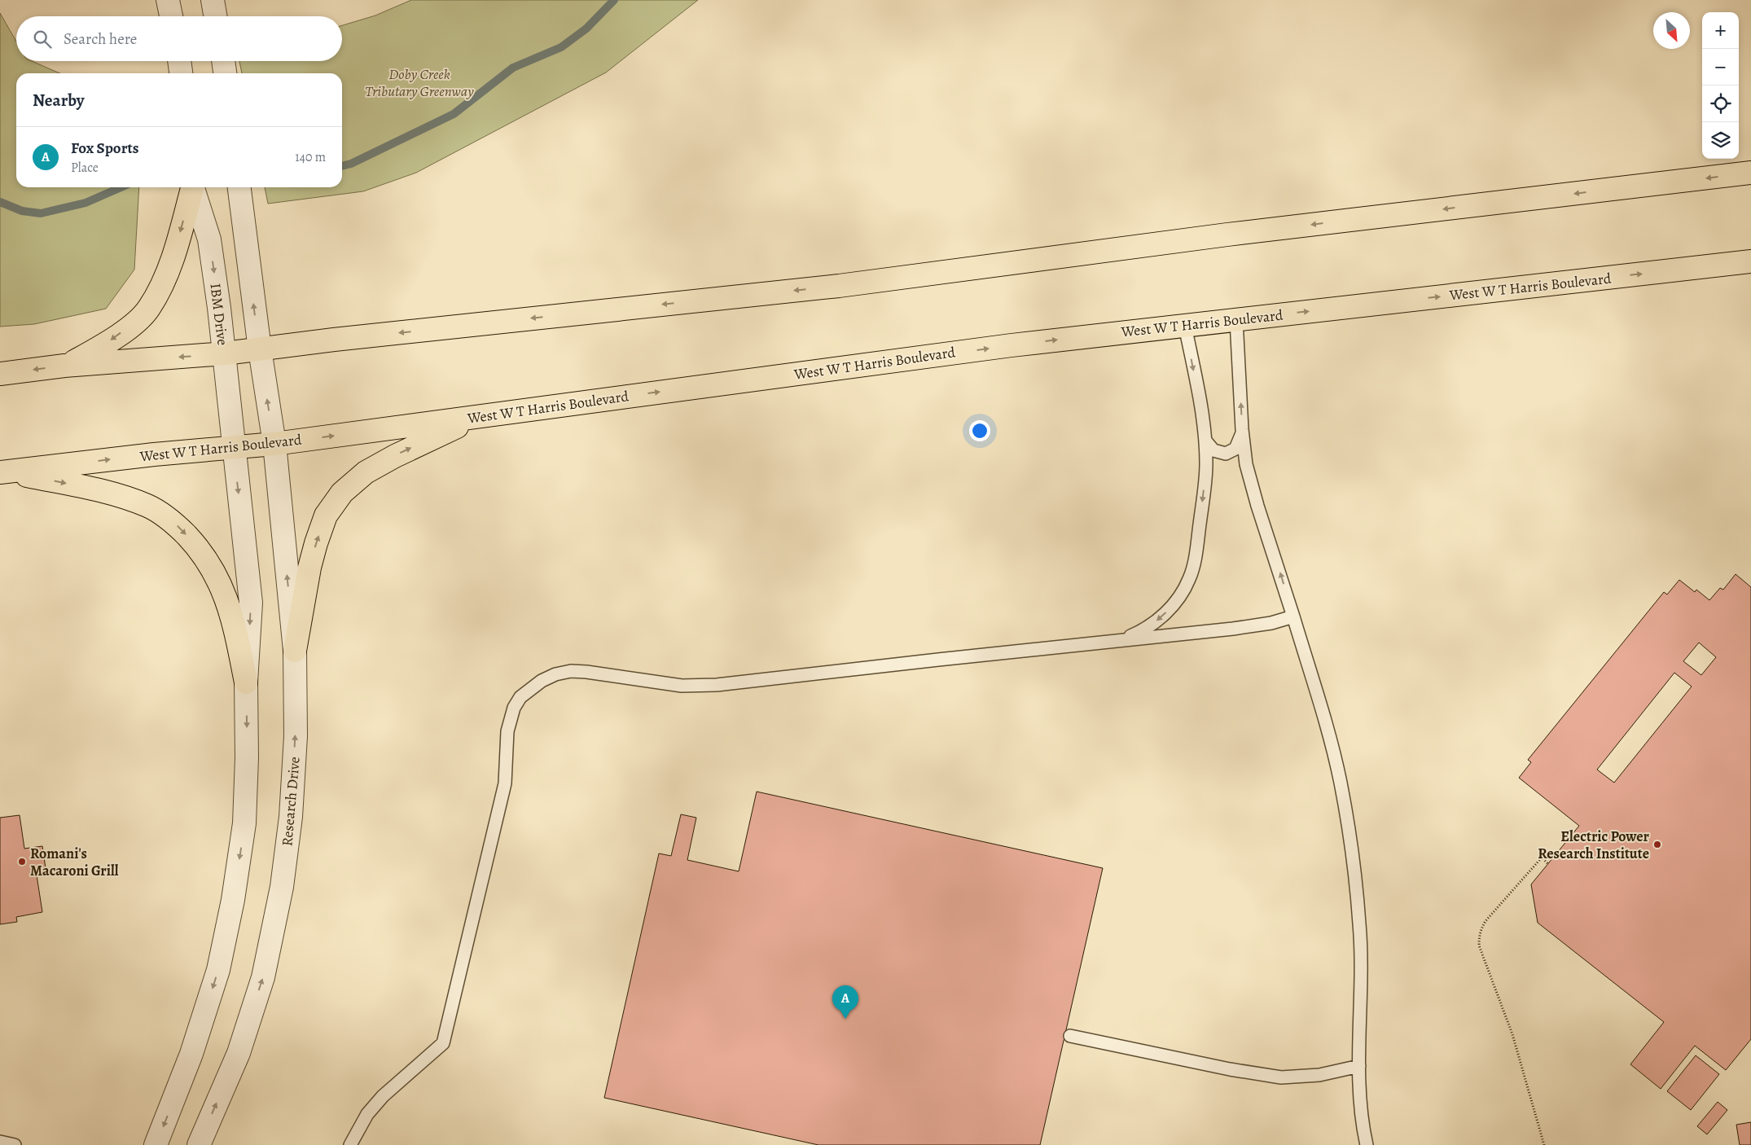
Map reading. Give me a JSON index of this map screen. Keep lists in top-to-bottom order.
{
  "streets": {
    "main road": ["West W T Harris Boulevard"],
    "street": ["IBM Drive", "Research Drive"]
  },
  "crossings": [
    ["West W T Harris Boulevard", "IBM Drive"],
    ["West W T Harris Boulevard", "Research Drive"]
  ],
  "parks": ["Doby Creek Tributary Greenway"],
  "places": ["Electric Power Research Institute", "Romani's Macaroni Grill"],
  "north": "bottom right",
  "page": {
    "map_buttons": ["+", "−"],
    "search": "Search here",
    "heading": "Nearby",
    "list": [
      {
        "mark": "A",
        "name": "Fox Sports",
        "note": "Place",
        "value": "140 m"
      }
    ],
    "pins": "A"
  }
}
